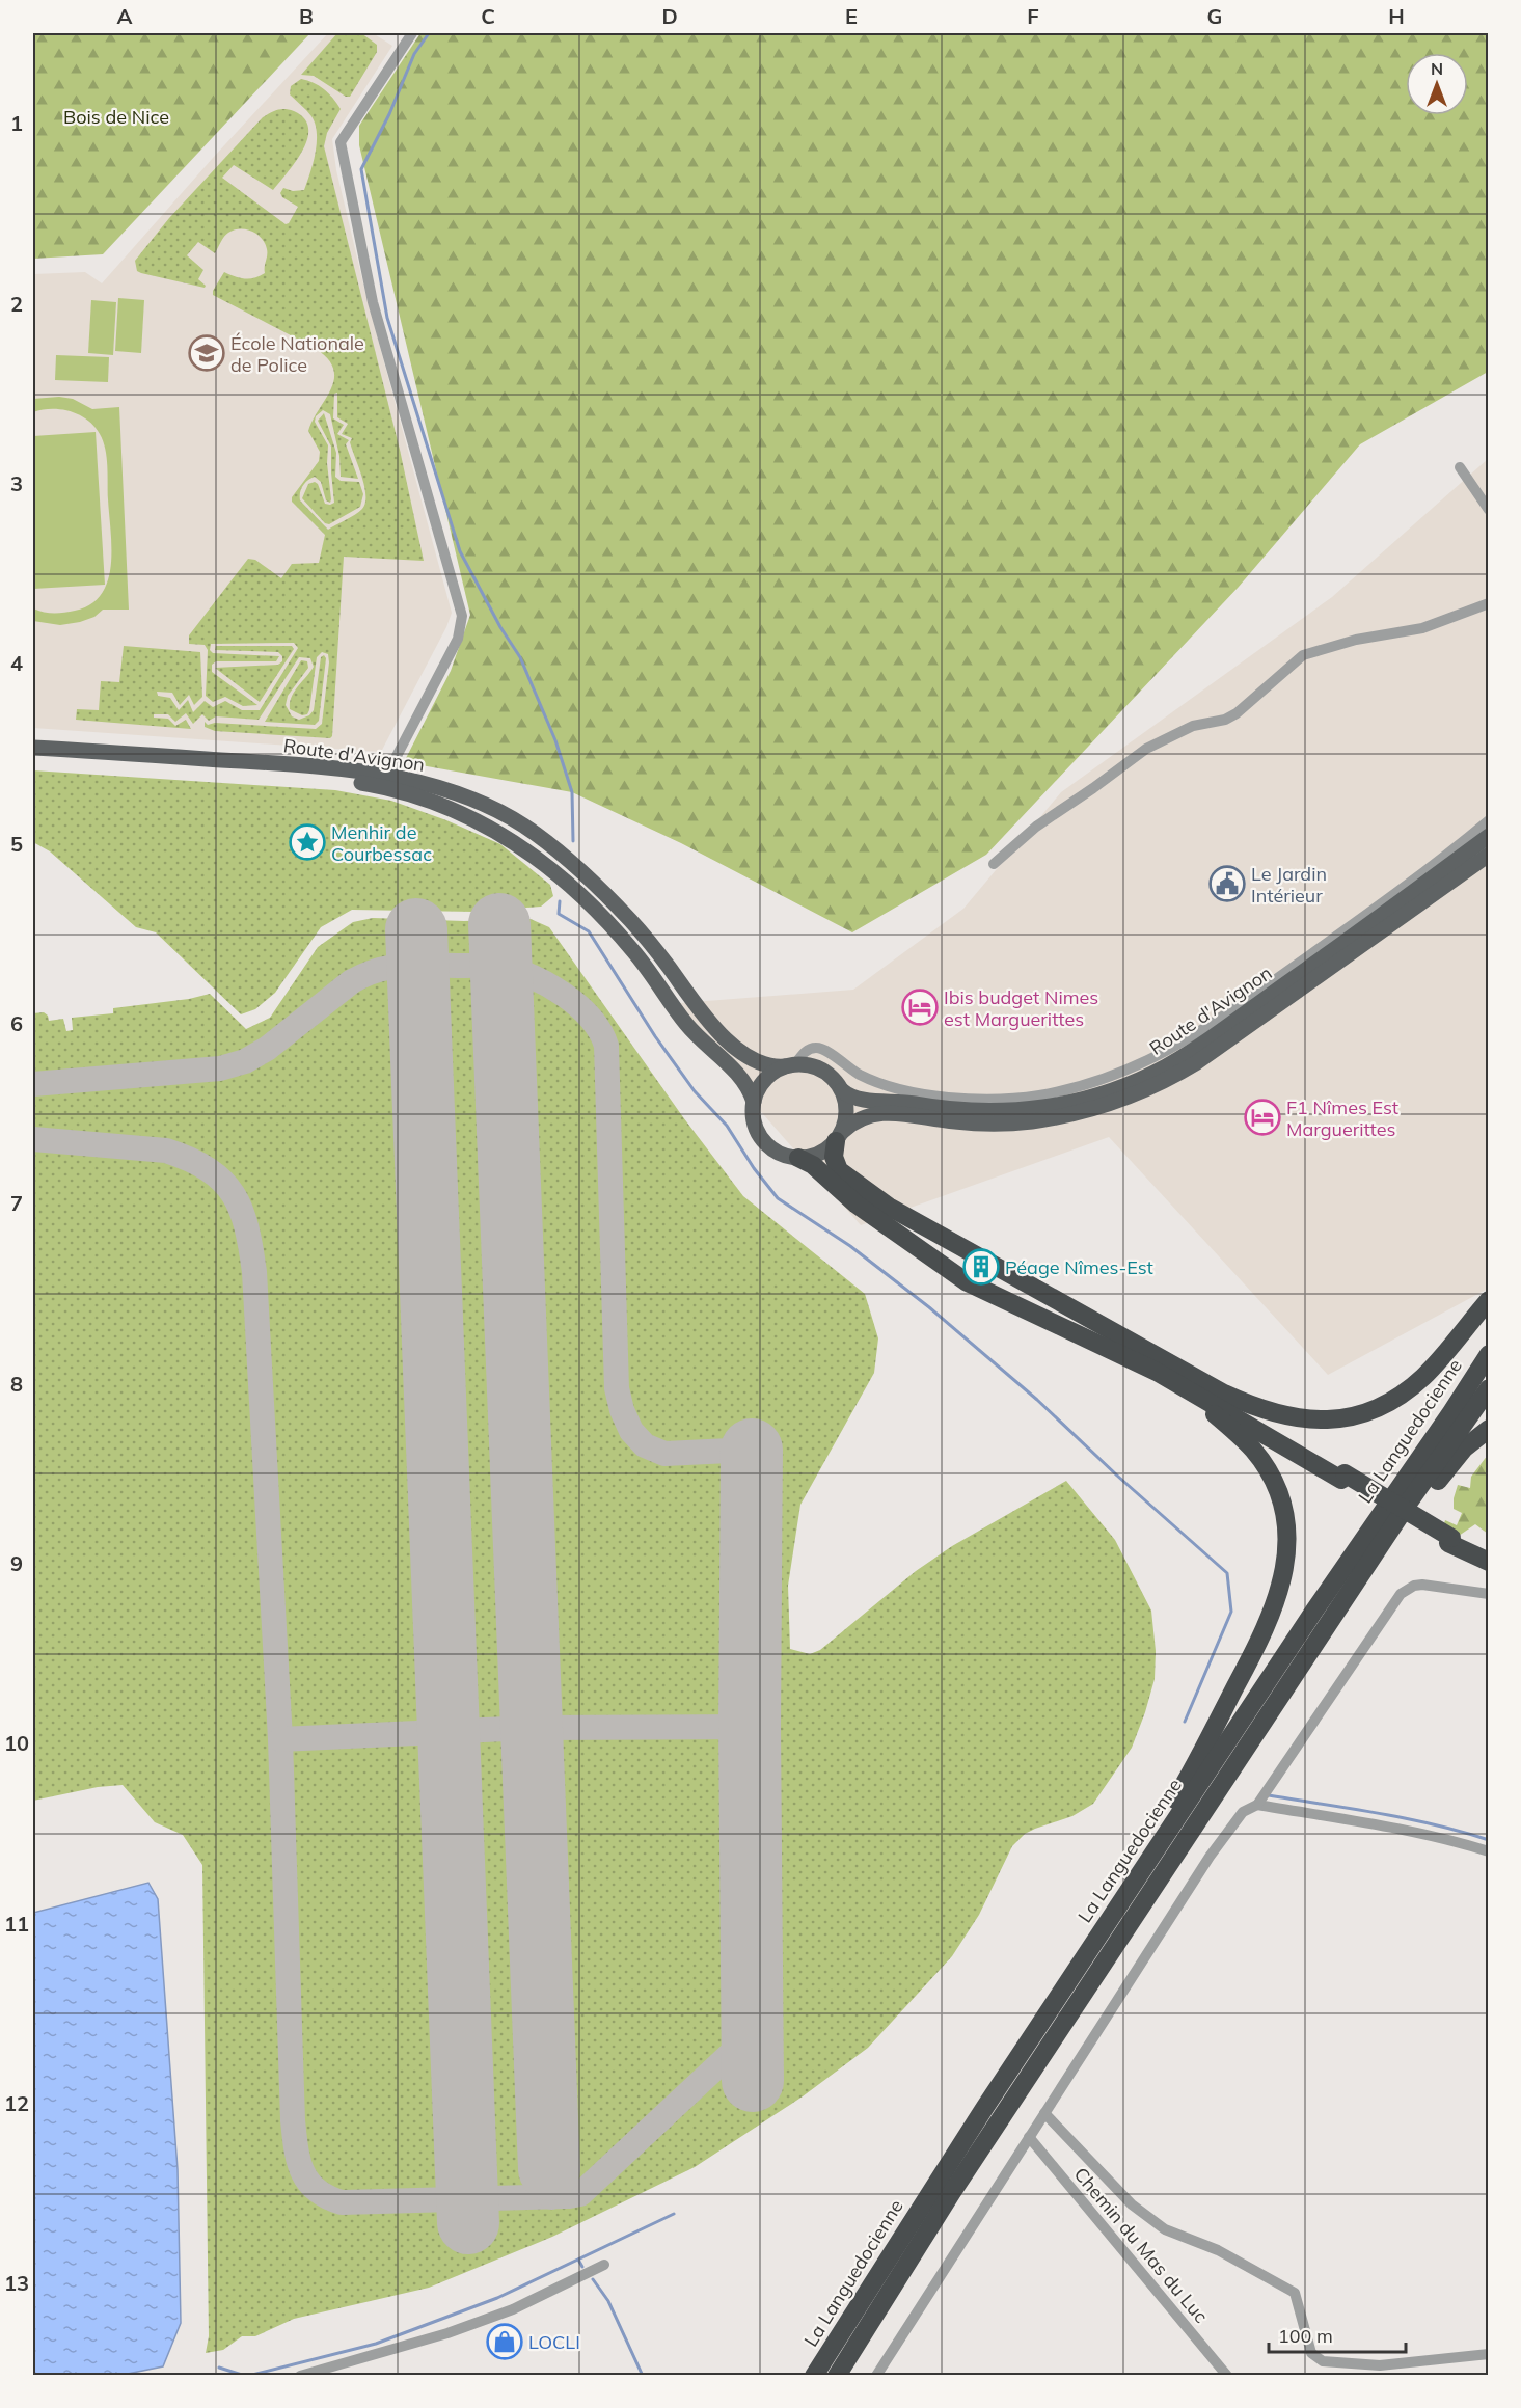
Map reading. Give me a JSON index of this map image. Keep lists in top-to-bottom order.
{
  "streets": {
    "highway": ["La Languedocienne"],
    "main road": ["Route d'Avignon"],
    "street": ["Chemin du Mas du Luc"]
  },
  "parks": ["Bois de Nice"],
  "places": {
    "school or university": ["École Nationale de Police"],
    "place": ["Menhir de Courbessac"],
    "public building": ["Le Jardin Intérieur"],
    "hotel": ["Ibis budget Nimes est Marguerittes", "F1 Nîmes Est Marguerittes"],
    "building": ["Péage Nîmes-Est"],
    "shop": ["LOCLI"]
  },
  "scale_bar": "100 m",
  "north": "top",
  "grid": {
    "columns": [
      "A",
      "B",
      "C",
      "D",
      "E",
      "F",
      "G",
      "H"
    ],
    "rows": [
      "1",
      "2",
      "3",
      "4",
      "5",
      "6",
      "7",
      "8",
      "9",
      "10",
      "11",
      "12",
      "13"
    ]
  }
}
